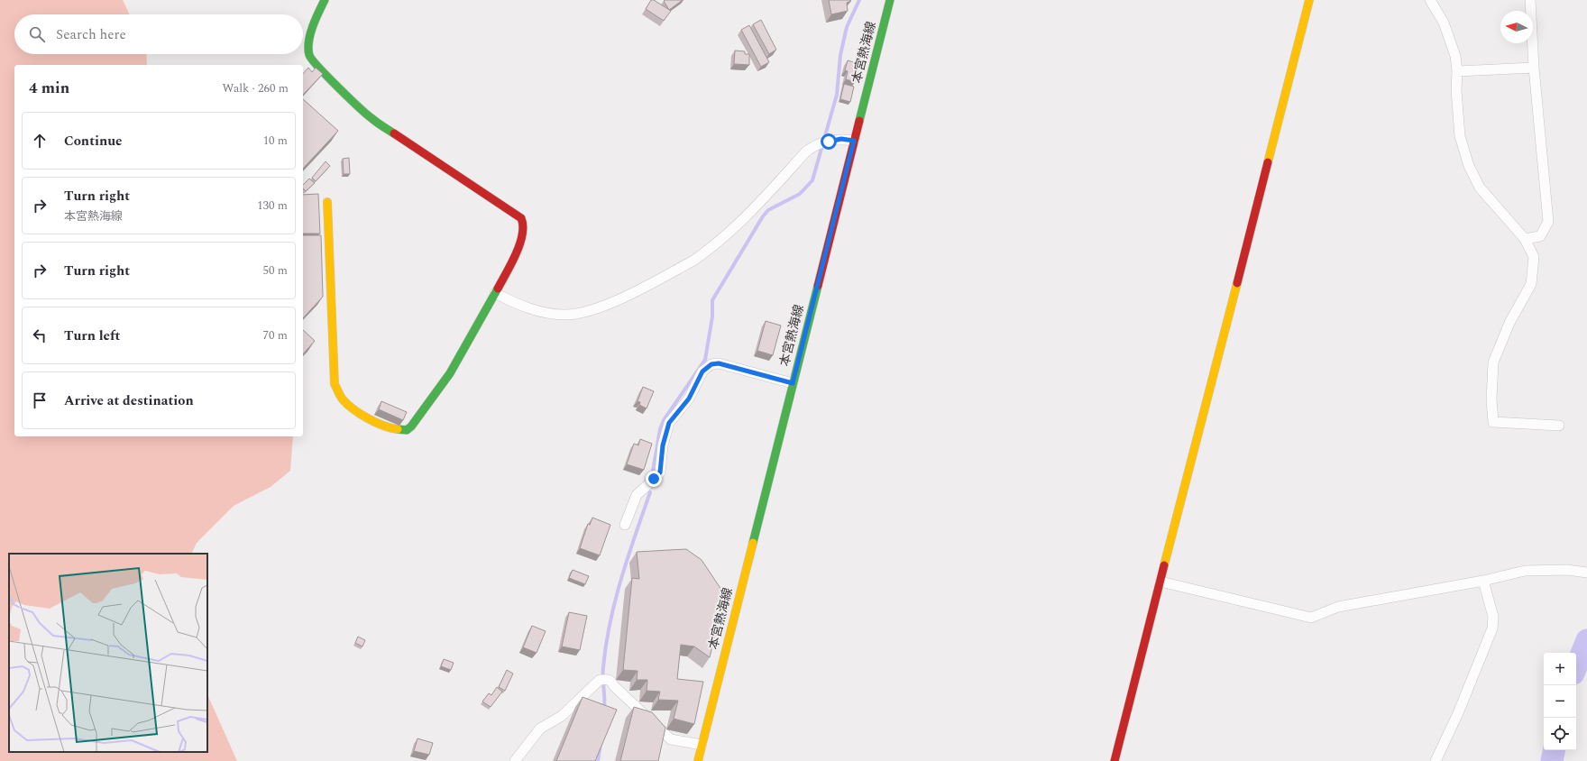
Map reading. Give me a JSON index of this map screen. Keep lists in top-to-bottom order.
{
  "streets": {
    "street": ["本宮熱海線"]
  },
  "north": "left",
  "page": {
    "search": "Search here",
    "heading": ["4 min", "Walk · 260 m"],
    "list": [
      ["Continue", "10 m"],
      ["Turn right", "本宮熱海線", "130 m"],
      ["Turn right", "50 m"],
      ["Turn left", "70 m"],
      "Arrive at destination"
    ],
    "map_buttons": ["+", "−"]
  }
}
